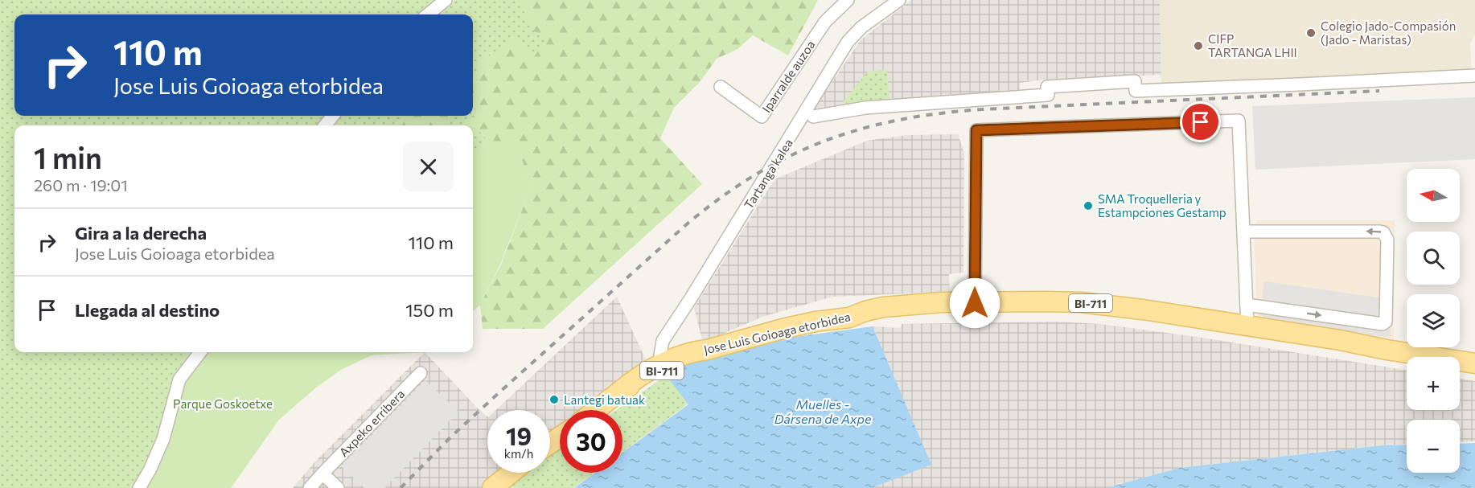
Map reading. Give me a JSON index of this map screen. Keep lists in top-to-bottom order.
{
  "streets": {
    "main road": ["BI-711", "Jose Luis Goioaga etorbidea"],
    "street": ["Iparralde auzoa", "Tartanga kalea", "Axpeko erribera"]
  },
  "crossings": [
    ["Tartanga kalea", "Jose Luis Goioaga etorbidea"],
    ["BI-711", "Jose Luis Goioaga etorbidea"]
  ],
  "water": ["Muelles - Dársena de Axpe"],
  "parks": ["Parque Goskoetxe"],
  "places": [
    "Colegio Jado-Compasión (Jado - Maristas)",
    "CIFP TARTANGA LHII",
    "SMA Troquelleria y Estampciones Gestamp",
    "Lantegi batuak"
  ],
  "north": "left",
  "page": {
    "turn": ["110 m", "Jose Luis Goioaga etorbidea"],
    "heading": ["1 min", "260 m · 19:01"],
    "map_buttons": ["+", "−"],
    "list": [
      {
        "name": "Gira a la derecha",
        "note": "Jose Luis Goioaga etorbidea",
        "value": "110 m"
      },
      {
        "name": "Llegada al destino",
        "value": "150 m"
      }
    ],
    "speed": "19 km/h",
    "limit": "30"
  }
}
